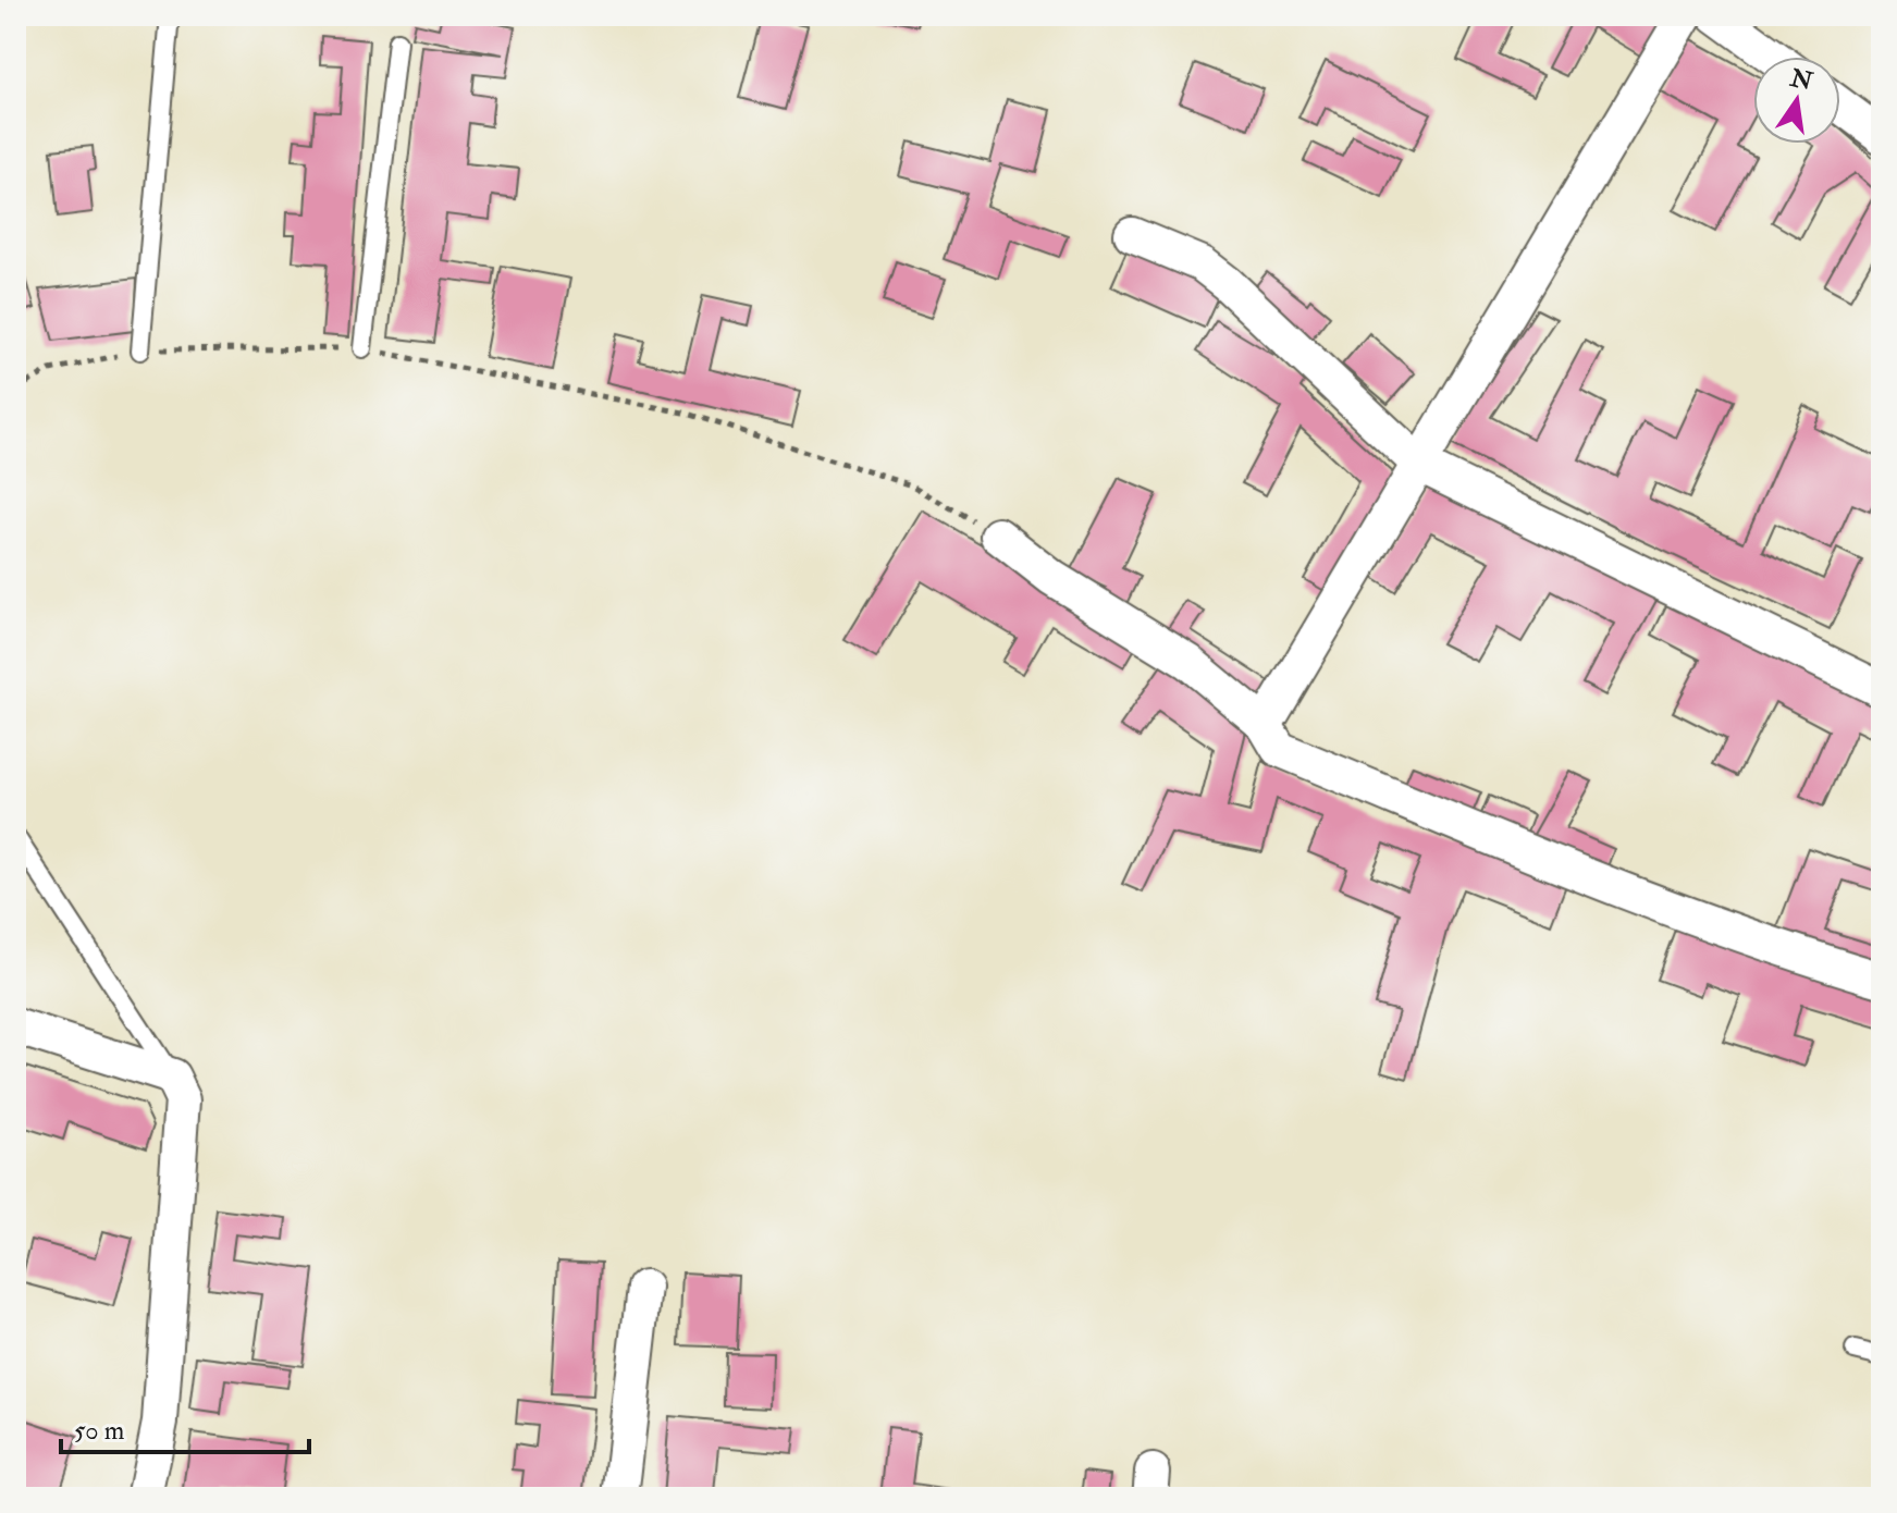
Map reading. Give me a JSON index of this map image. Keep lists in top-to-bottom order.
{
  "scale_bar": "50 m",
  "north": "top"
}
